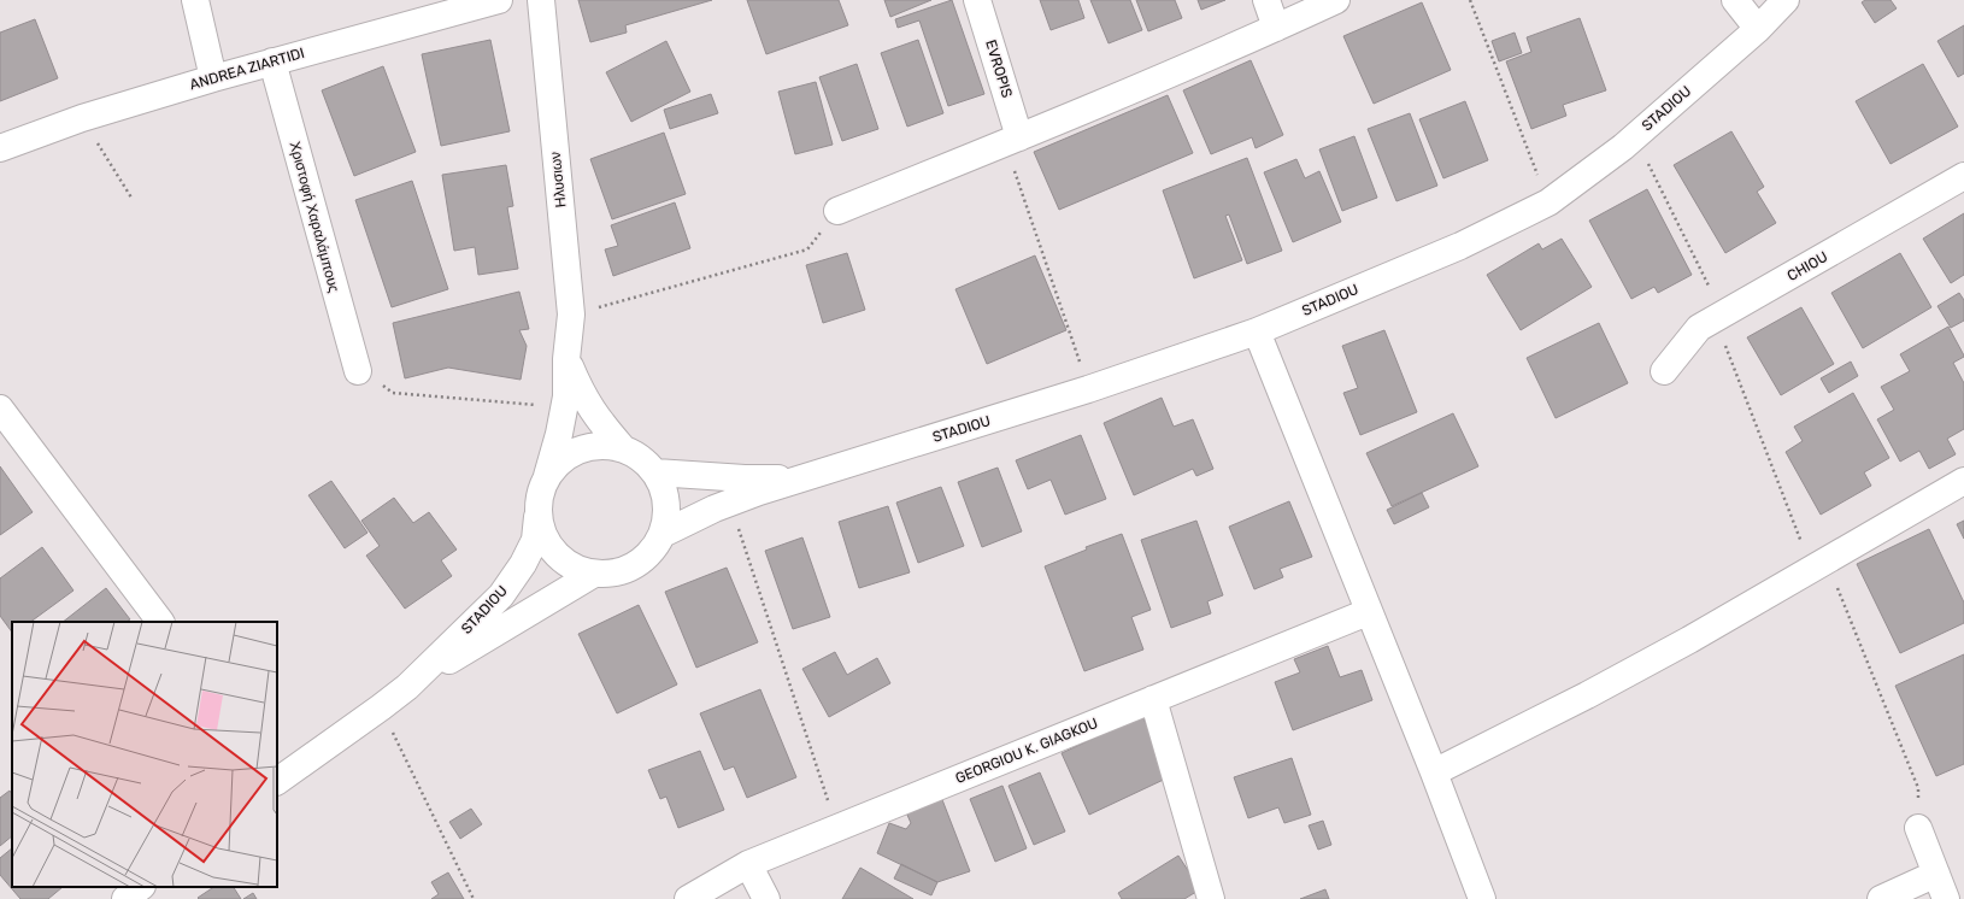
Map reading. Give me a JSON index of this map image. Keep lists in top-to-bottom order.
{
  "streets": {
    "street": [
      "ANDREA ZIARTIDI",
      "EVROPIS",
      "STADIOU",
      "Ηλυσιων",
      "Χριστοφή Χαραλάμπους",
      "CHIOU",
      "GEORGIOU K. GIAGKOU"
    ]
  },
  "crossings": [
    ["ANDREA ZIARTIDI", "Χριστοφή Χαραλάμπους"],
    ["STADIOU", "Ηλυσιων"]
  ]
}
